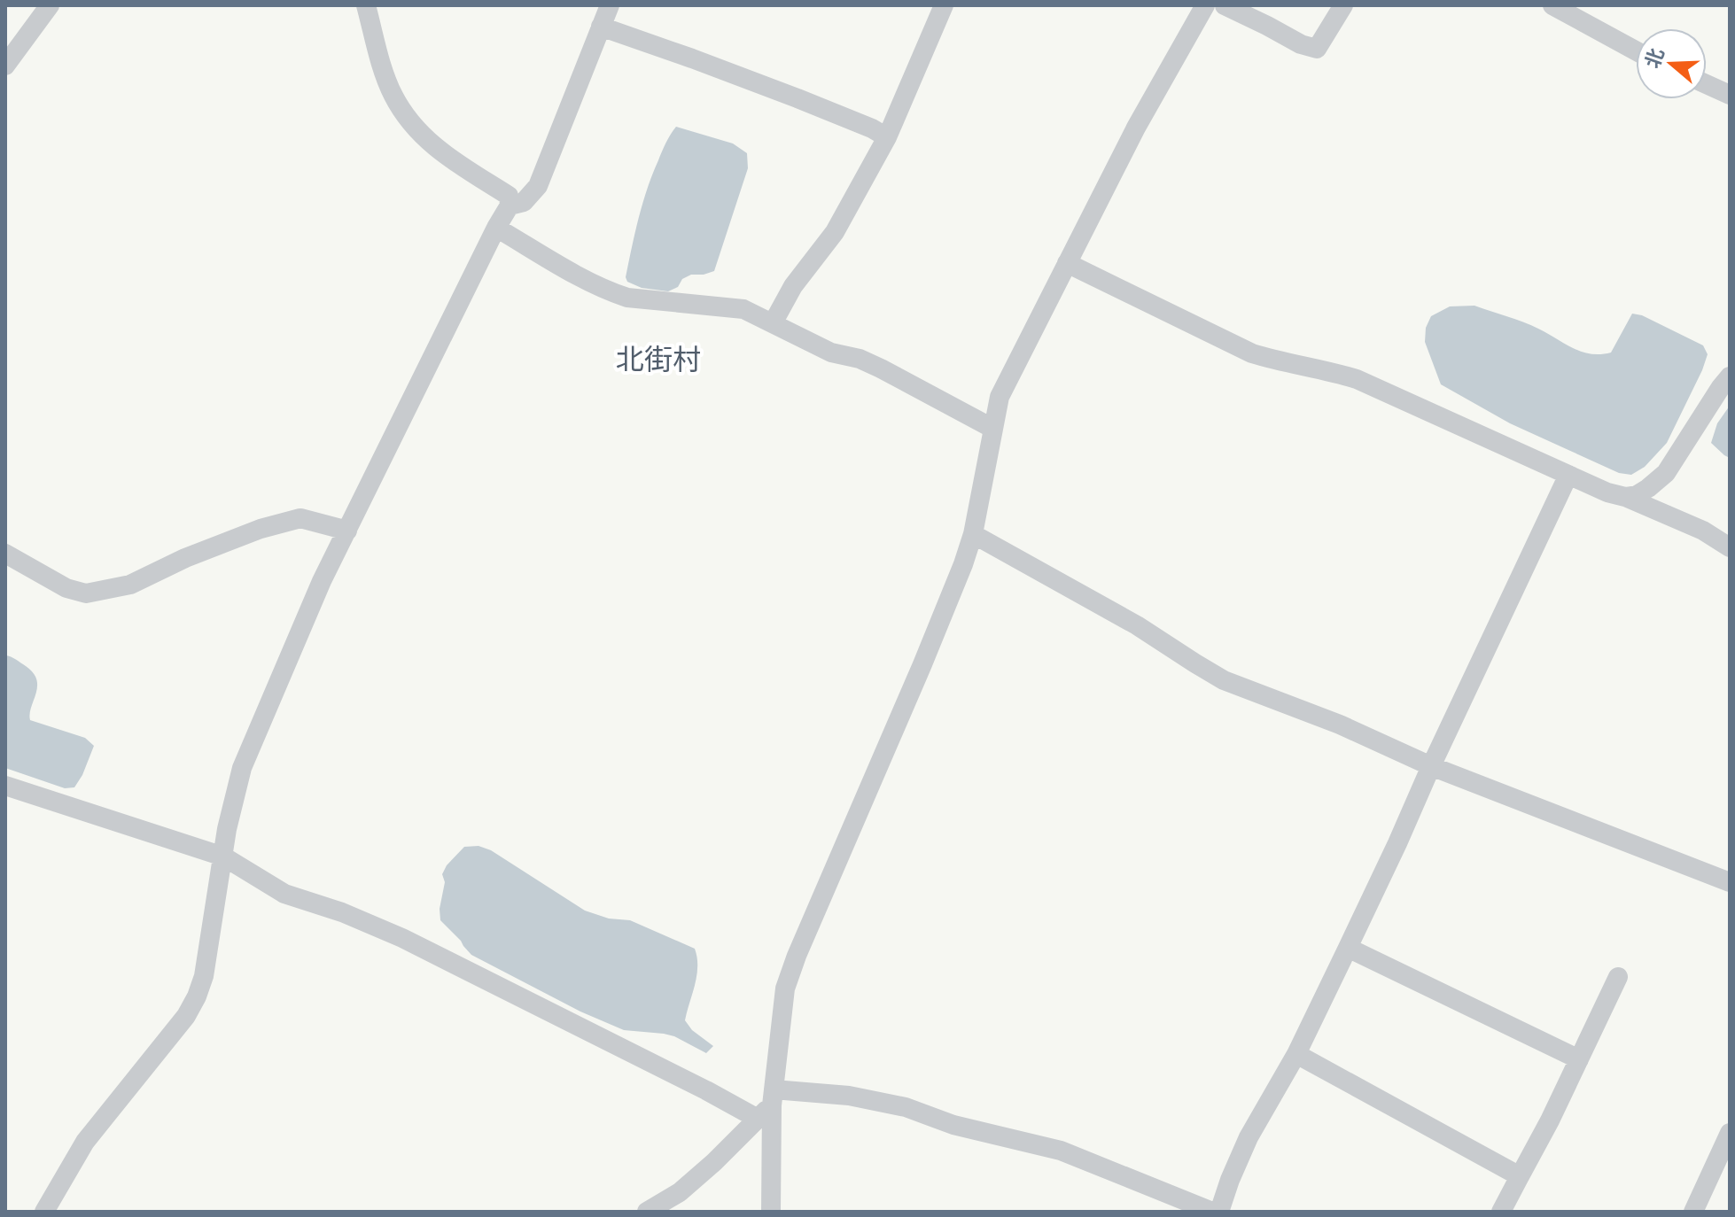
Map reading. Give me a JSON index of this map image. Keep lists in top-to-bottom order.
{
  "districts": ["北街村"],
  "north": "left"
}
